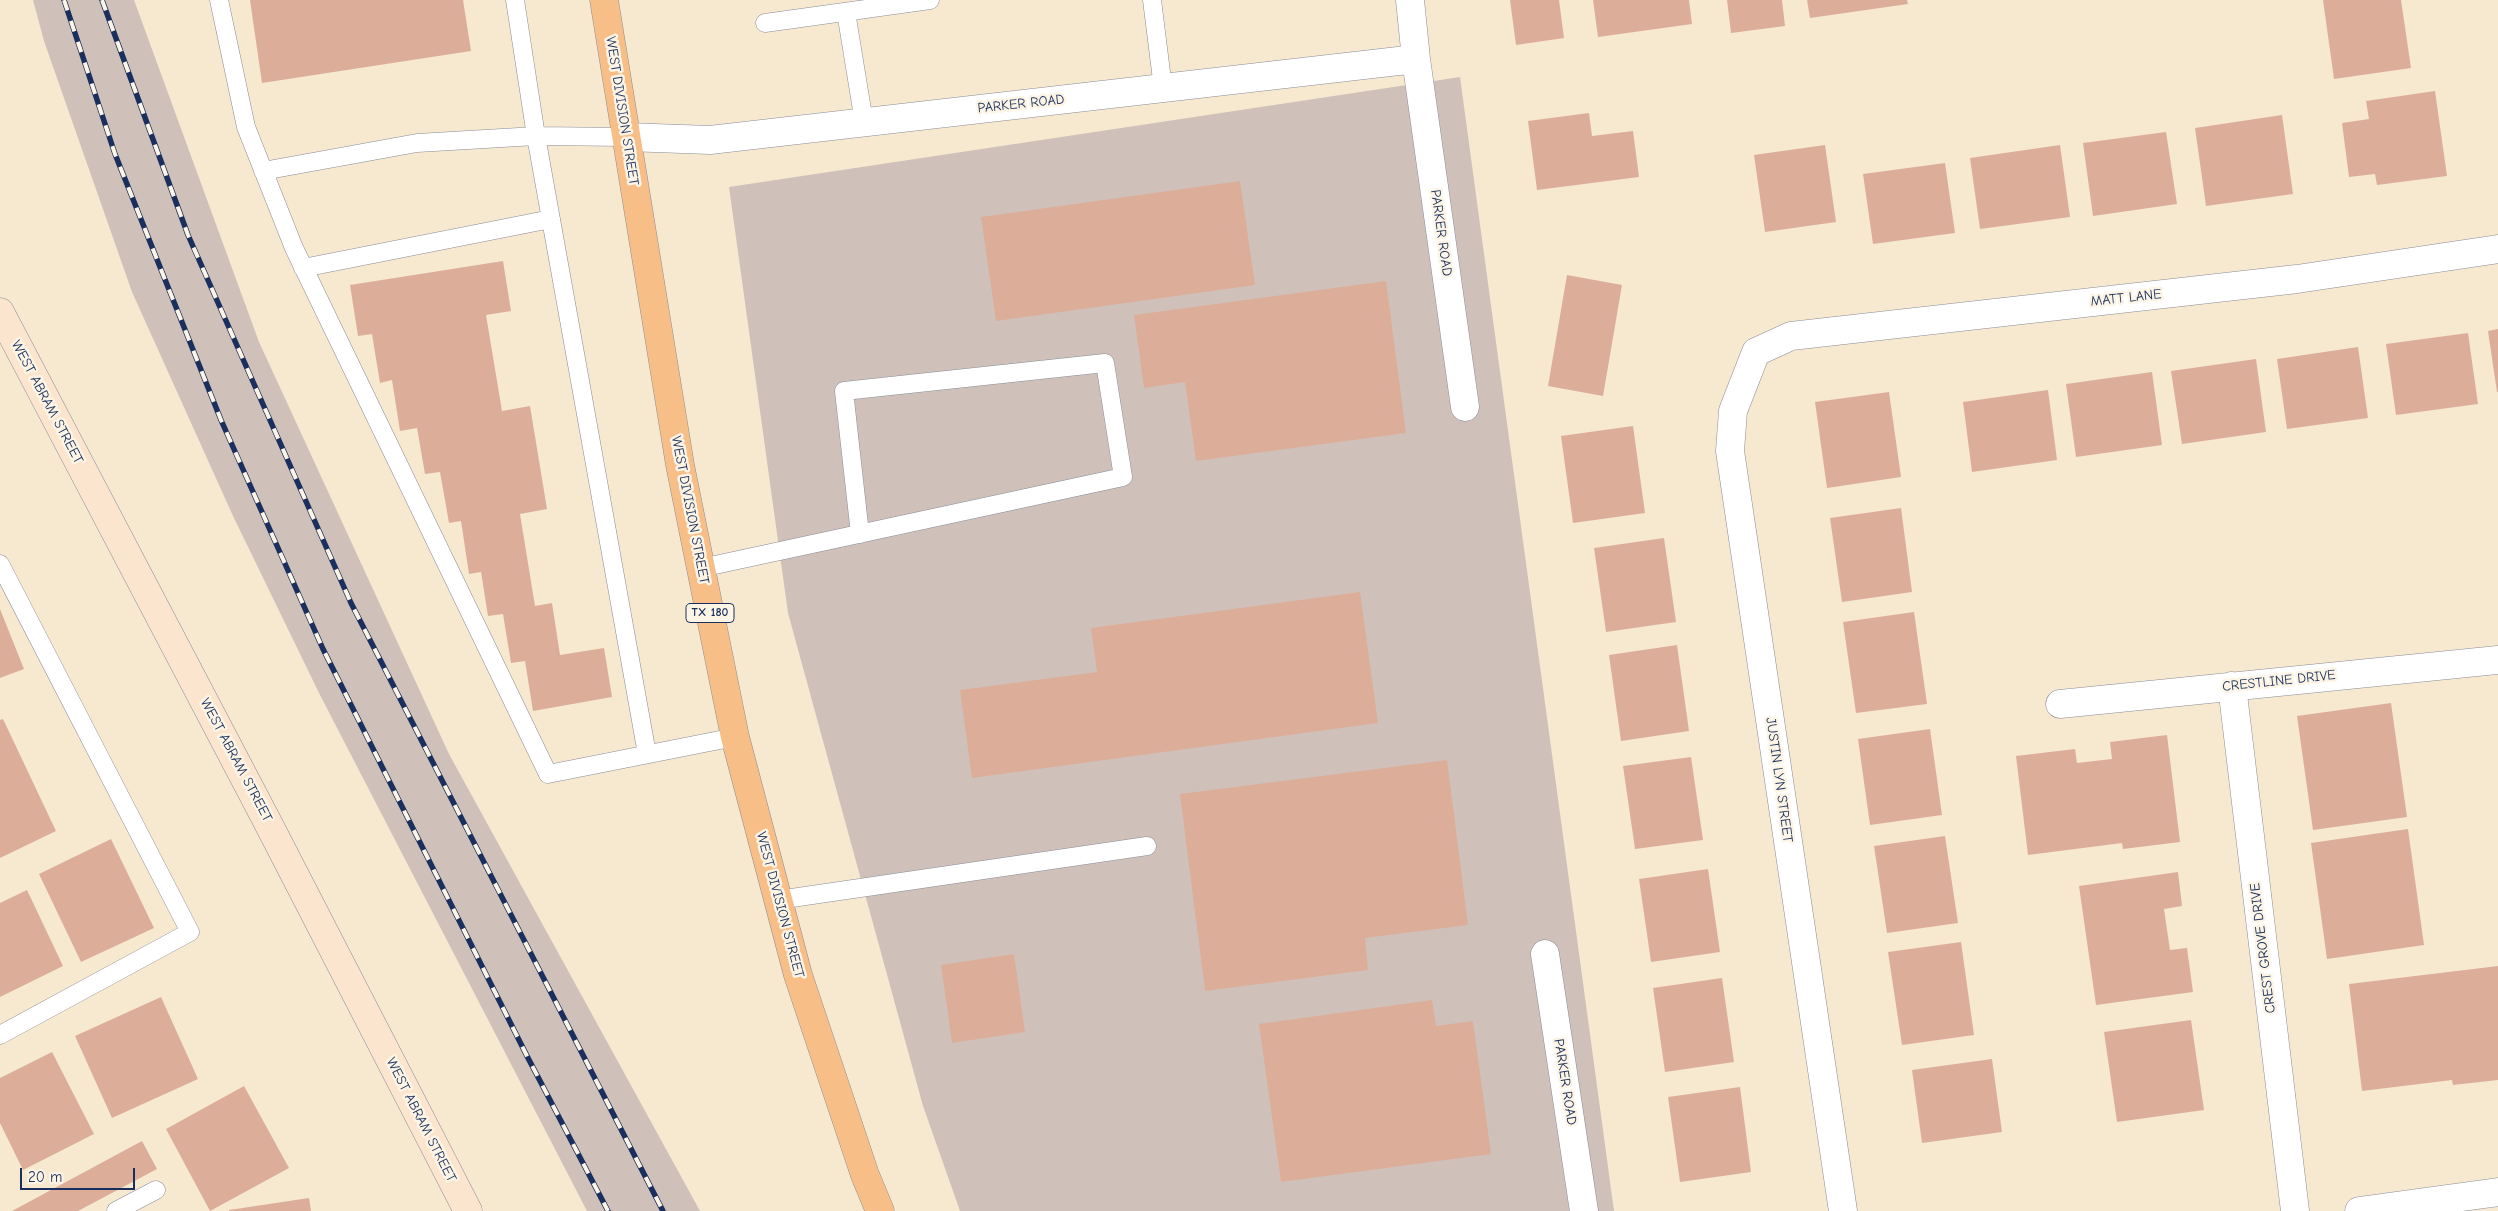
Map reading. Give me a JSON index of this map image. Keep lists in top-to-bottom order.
{
  "streets": {
    "main road": ["WEST DIVISION STREET", "WEST ABRAM STREET", "TX 180"],
    "street": [
      "PARKER ROAD",
      "MATT LANE",
      "CRESTLINE DRIVE",
      "JUSTIN LYN STREET",
      "CREST GROVE DRIVE"
    ]
  },
  "crossings": [
    ["PARKER ROAD", "WEST DIVISION STREET"],
    ["MATT LANE", "JUSTIN LYN STREET"],
    ["CRESTLINE DRIVE", "CREST GROVE DRIVE"]
  ],
  "scale_bar": "20 m"
}
